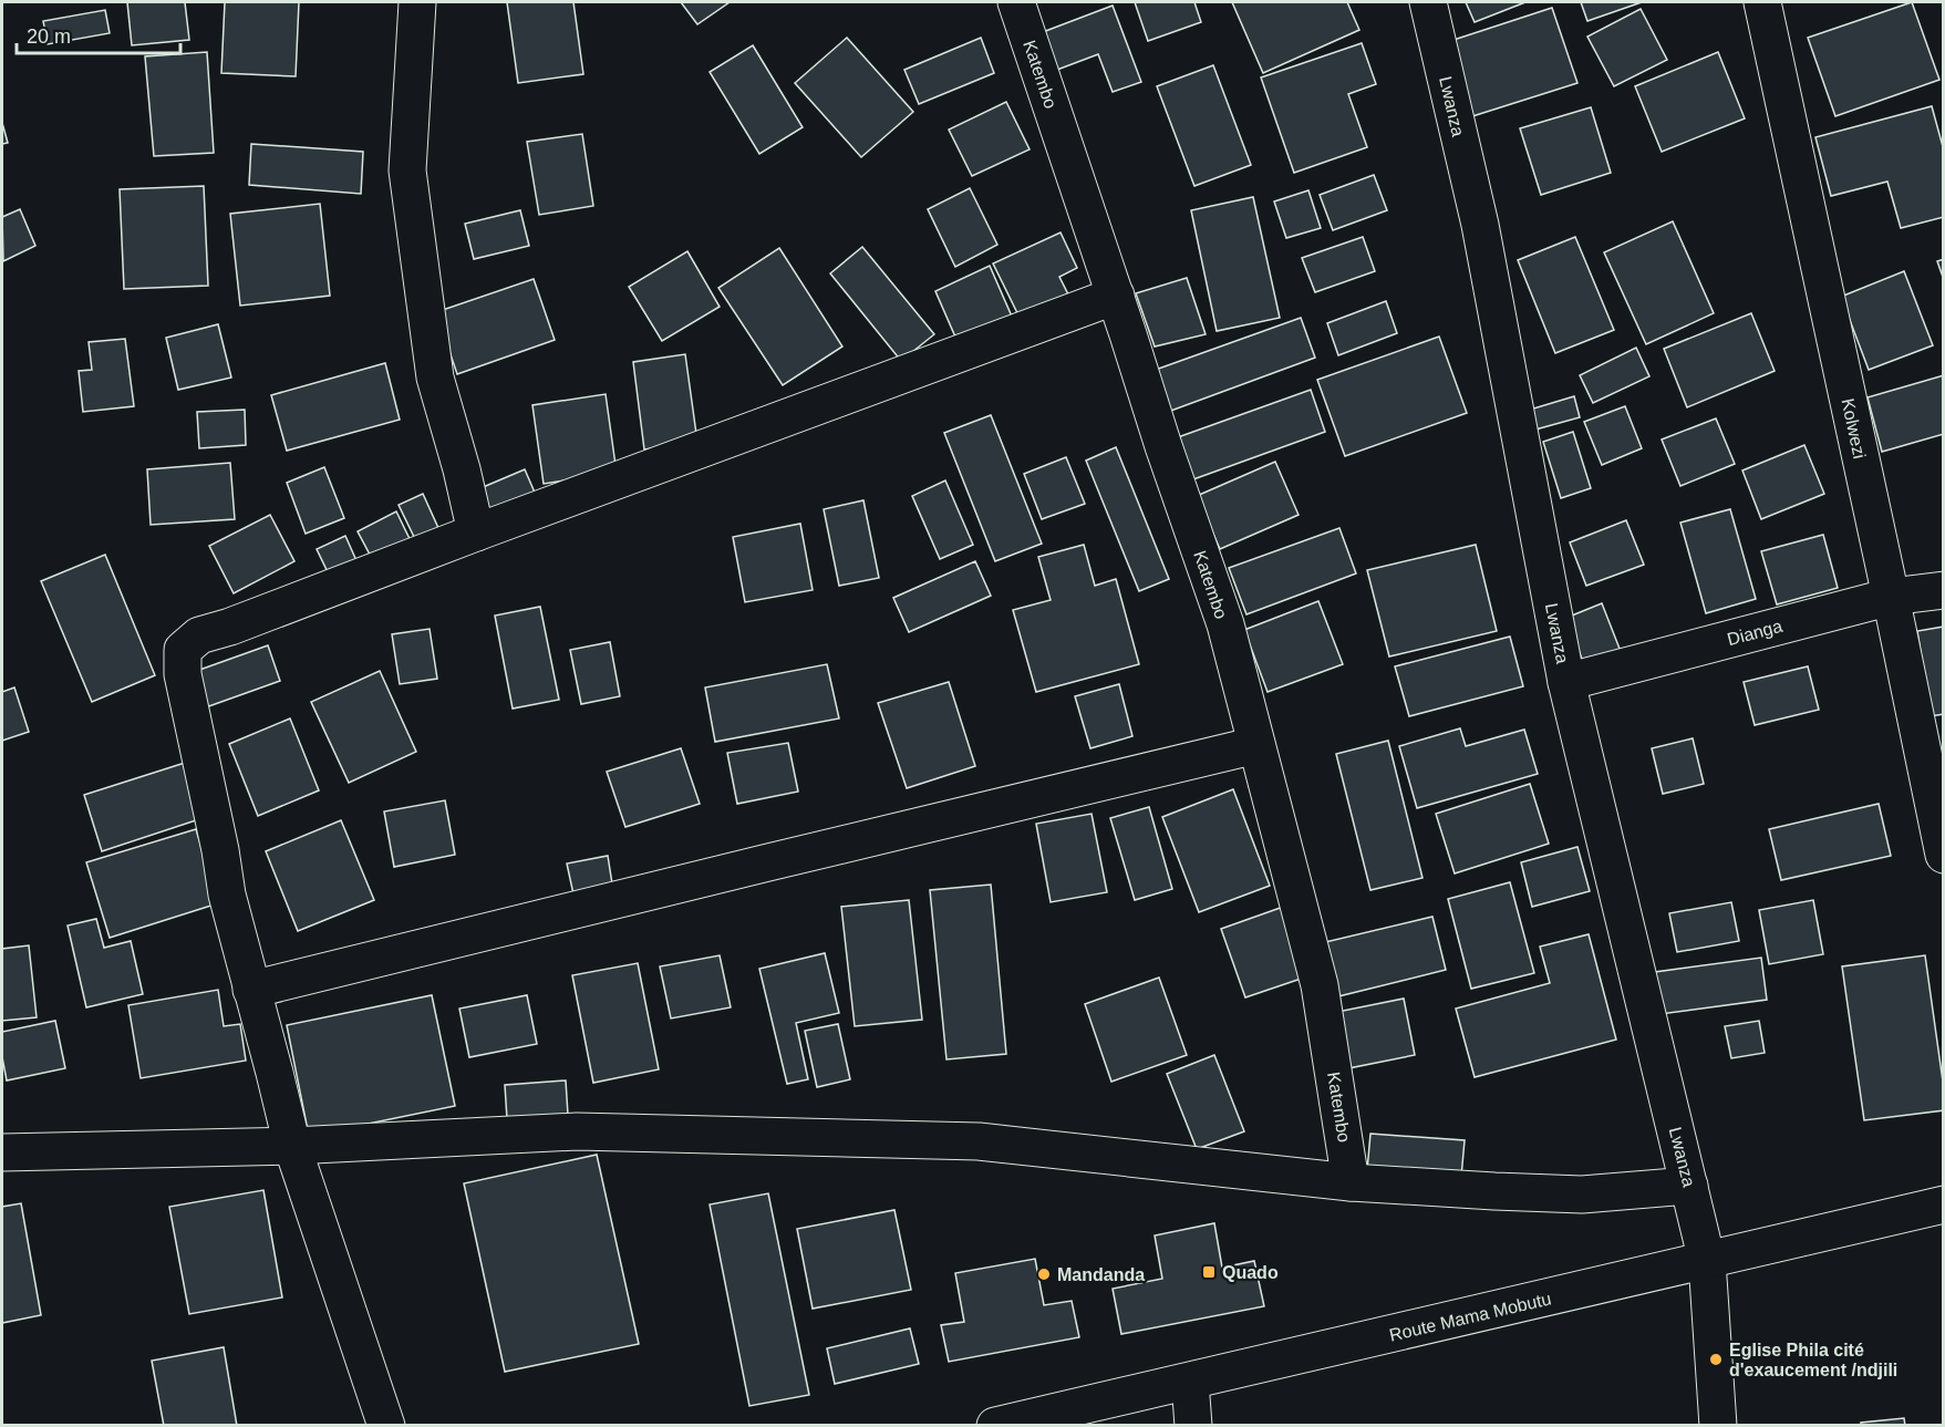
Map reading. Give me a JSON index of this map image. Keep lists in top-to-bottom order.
{
  "streets": {
    "street": [
      "Katembo",
      "Lwanza",
      "Kolwezi",
      "Dianga",
      "Route Mama Mobutu"
    ]
  },
  "crossings": [
    ["Lwanza", "Dianga"],
    ["Lwanza", "Route Mama Mobutu"],
    ["Kolwezi", "Dianga"]
  ],
  "places": {
    "transit": ["Quado"],
    "other": ["Mandanda", "Eglise Phila cité d'exaucement /ndjili"]
  },
  "scale_bar": "20 m"
}
